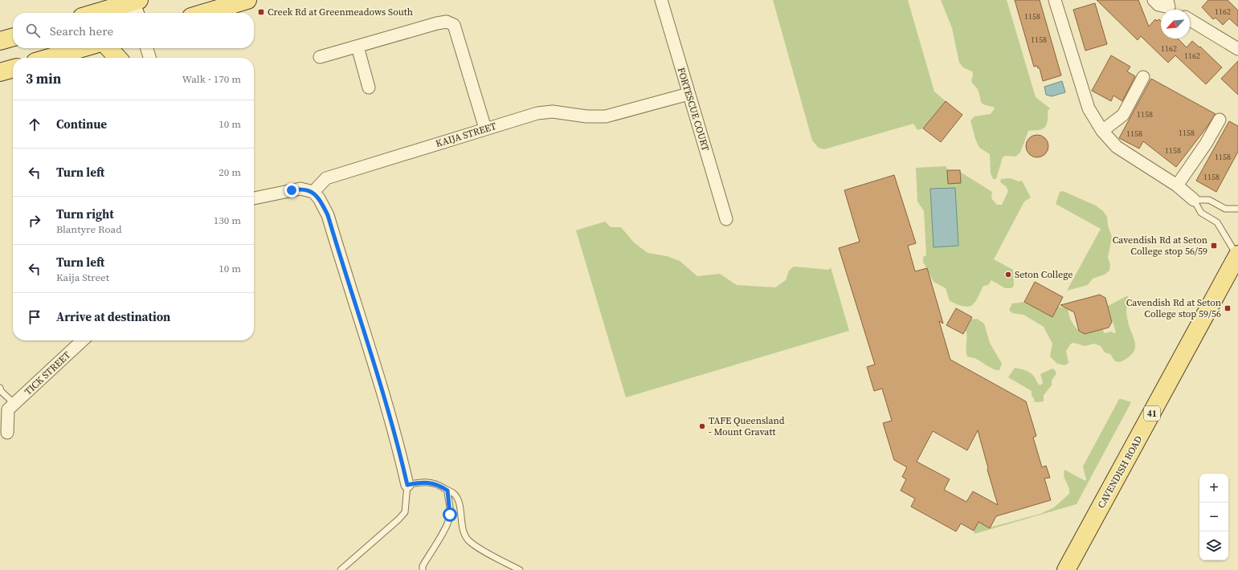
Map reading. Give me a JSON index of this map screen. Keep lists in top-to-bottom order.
{
  "streets": {
    "main road": ["41", "CAVENDISH ROAD"],
    "street": ["FORTESCUE COURT", "KAIJA STREET", "TICK STREET"]
  },
  "crossings": [
    ["FORTESCUE COURT", "KAIJA STREET"]
  ],
  "places": {
    "transit": ["Creek Rd at Greenmeadows South", "Cavendish Rd at Seton College stop 56/59", "Cavendish Rd at Seton College stop 59/56"],
    "other": ["Seton College", "TAFE Queensland - Mount Gravatt"]
  },
  "house_numbers": [
    "1162",
    "1158",
    "1158",
    "1162",
    "1162",
    "1158",
    "1158",
    "1158",
    "1158",
    "1158",
    "1158"
  ],
  "north": "bottom left",
  "page": {
    "search": "Search here",
    "heading": ["3 min", "Walk · 170 m"],
    "list": [
      ["Continue", "10 m"],
      ["Turn left", "20 m"],
      ["Turn right", "Blantyre Road", "130 m"],
      ["Turn left", "Kaija Street", "10 m"],
      "Arrive at destination"
    ],
    "map_buttons": ["+", "−"]
  }
}
